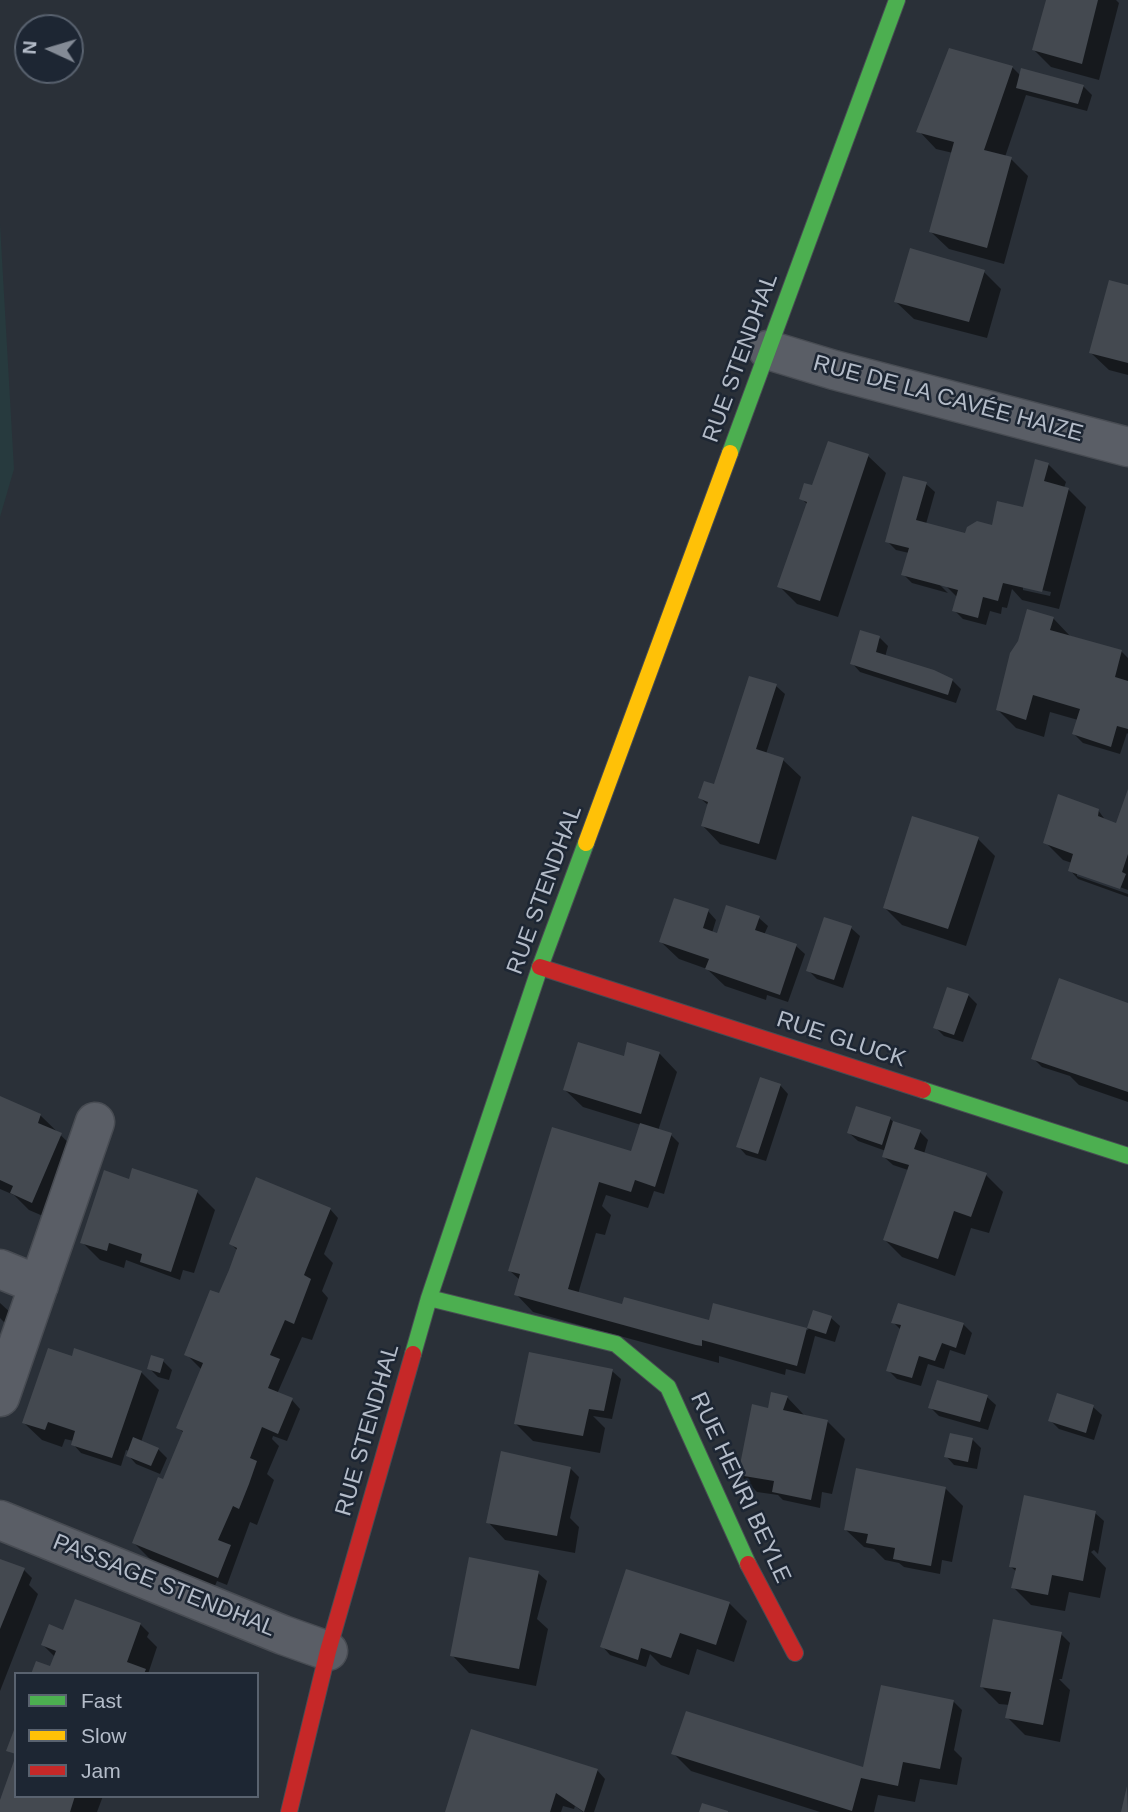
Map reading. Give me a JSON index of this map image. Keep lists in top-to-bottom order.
{
  "streets": {
    "street": [
      "RUE STENDHAL",
      "RUE DE LA CAVÉE HAIZE",
      "RUE GLUCK",
      "RUE HENRI BEYLE",
      "PASSAGE STENDHAL"
    ]
  },
  "crossings": [
    ["RUE STENDHAL", "RUE DE LA CAVÉE HAIZE"],
    ["RUE STENDHAL", "RUE GLUCK"],
    ["RUE STENDHAL", "RUE HENRI BEYLE"],
    ["RUE STENDHAL", "PASSAGE STENDHAL"]
  ],
  "legend": ["Fast", "Slow", "Jam"],
  "north": "left"
}
